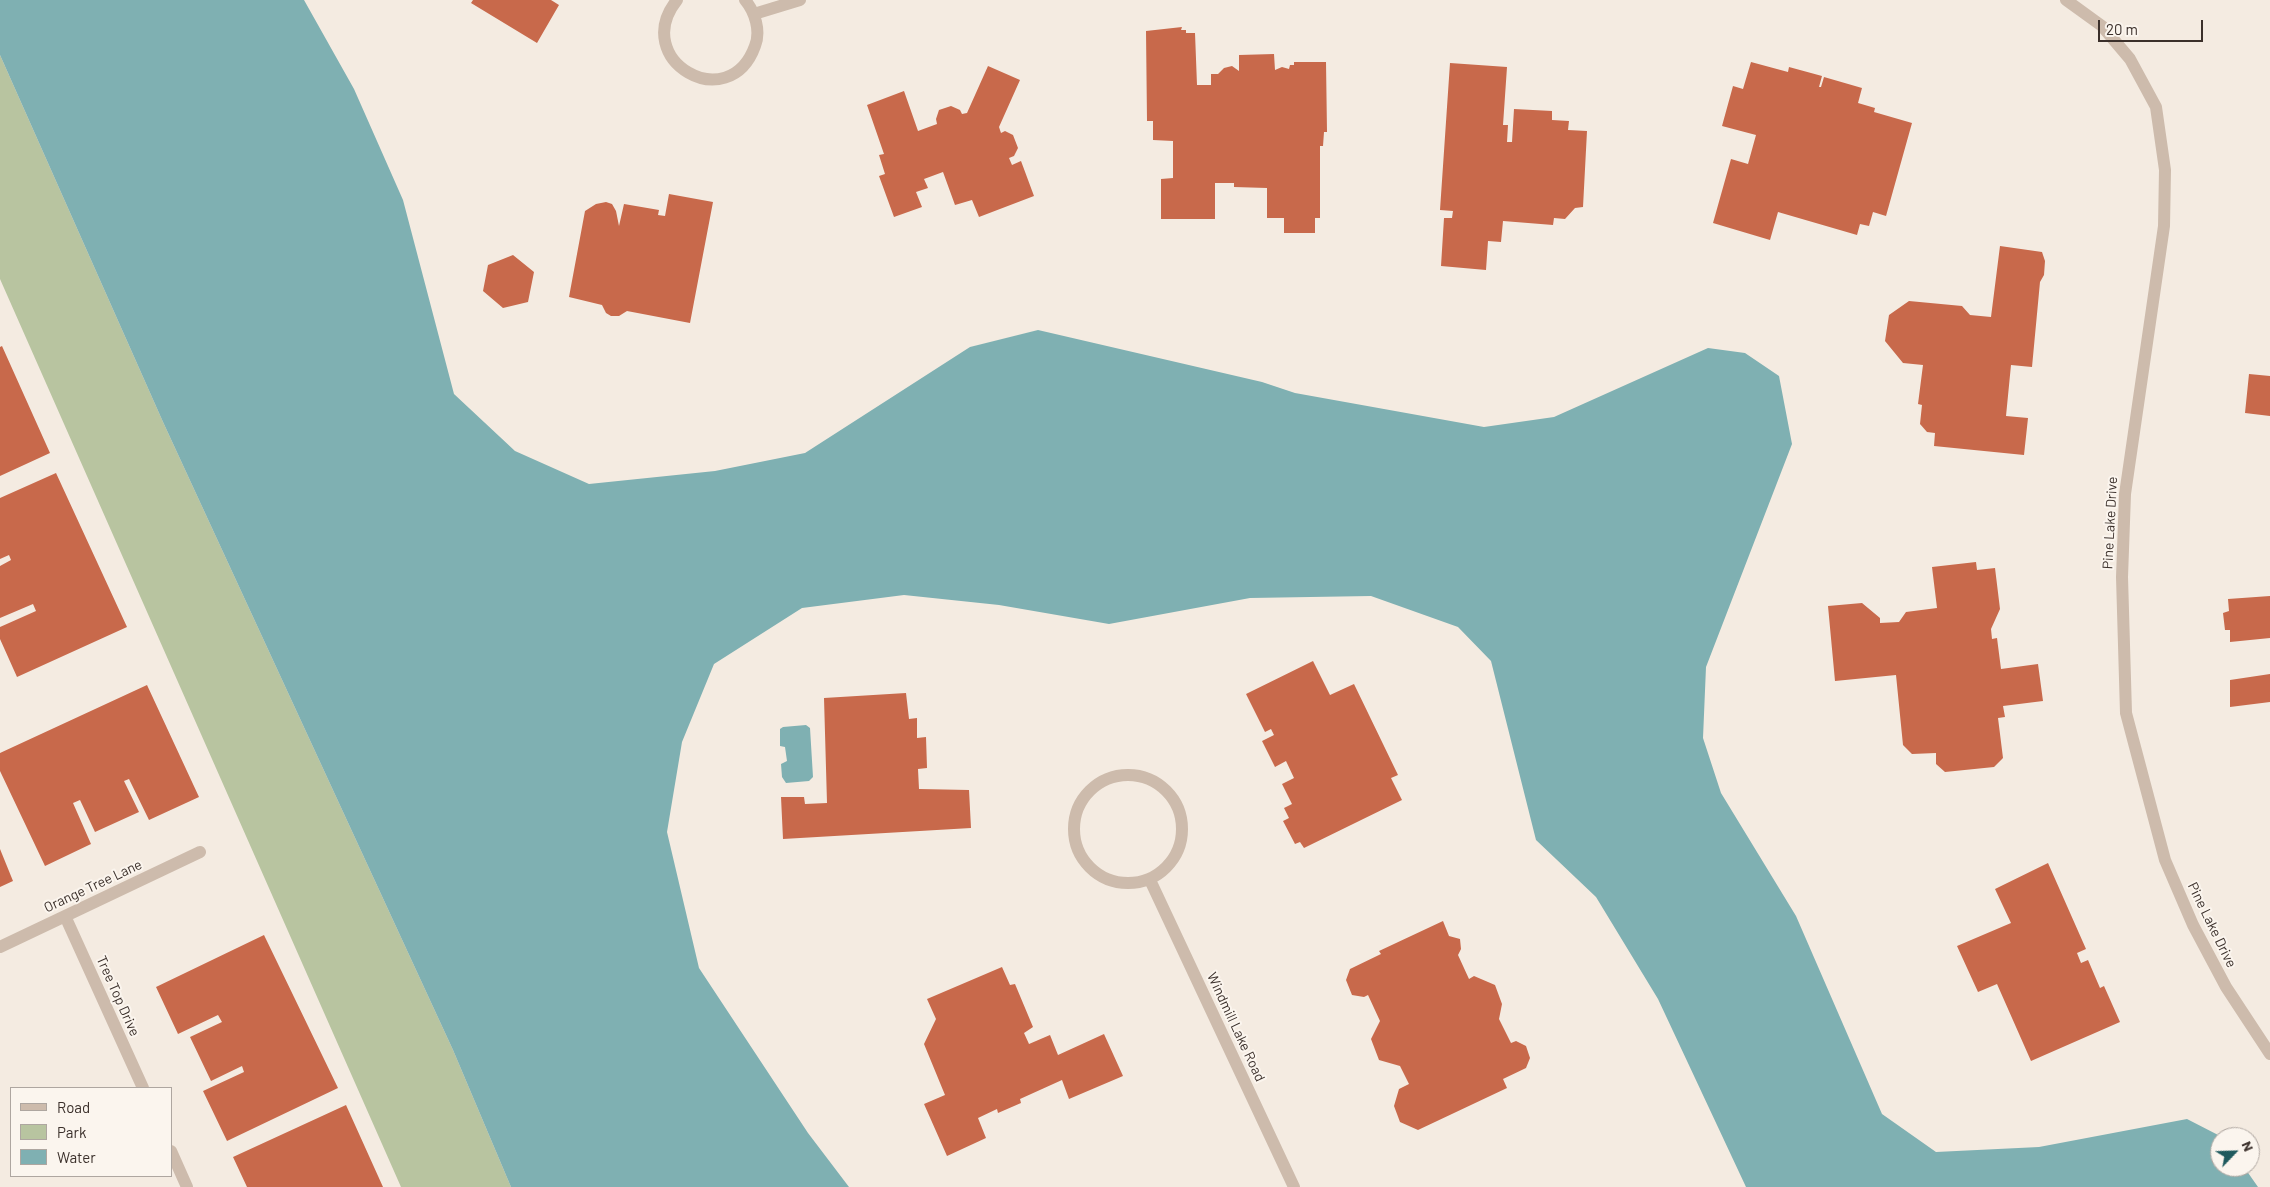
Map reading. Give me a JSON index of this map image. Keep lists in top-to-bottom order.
{
  "streets": {
    "street": [
      "Pine Lake Drive",
      "Orange Tree Lane",
      "Tree Top Drive",
      "Windmill Lake Road"
    ]
  },
  "crossings": [
    ["Orange Tree Lane", "Tree Top Drive"]
  ],
  "legend": ["Road", "Park", "Water"],
  "scale_bar": "20 m",
  "north": "top right"
}
